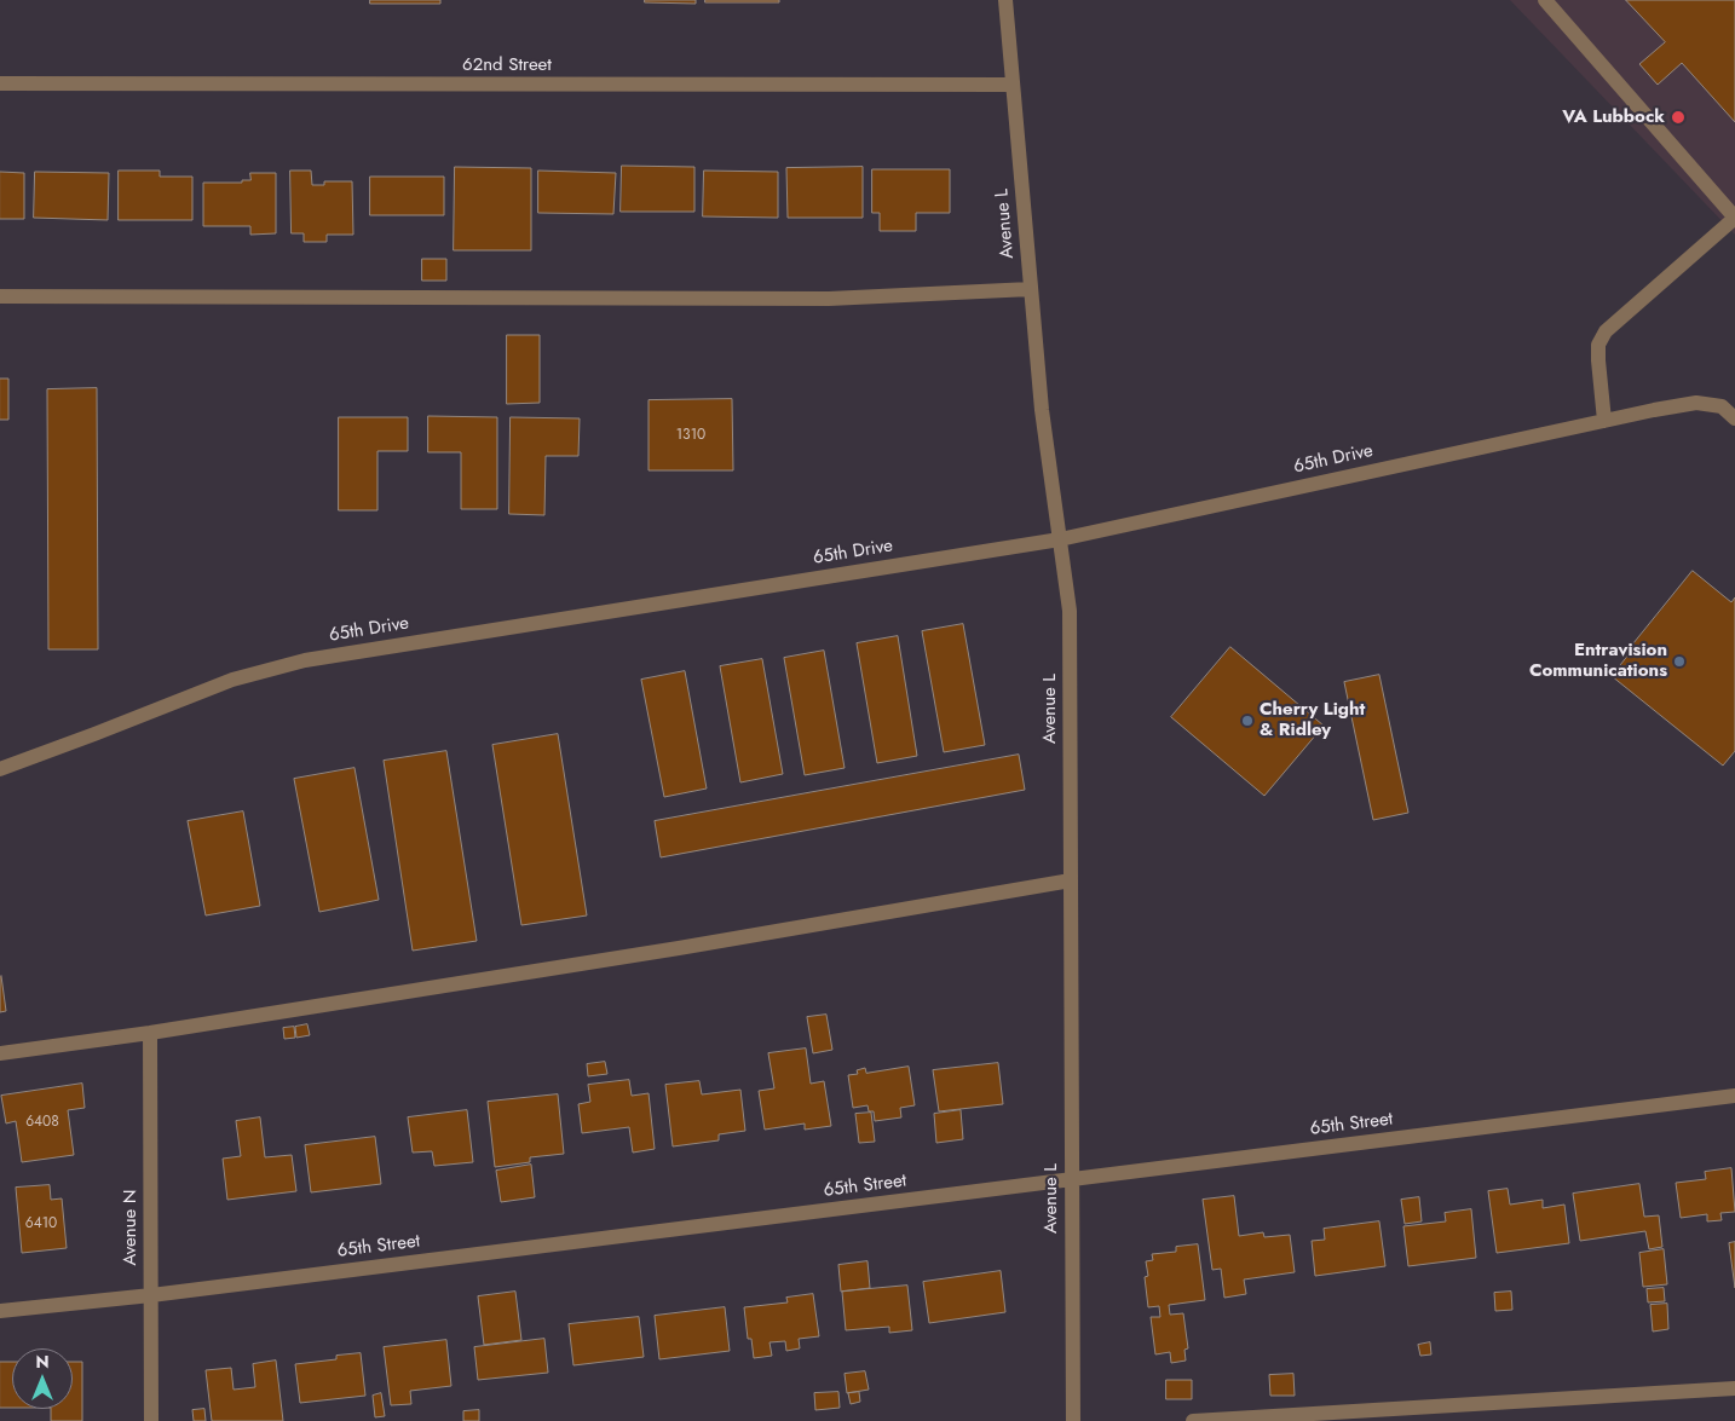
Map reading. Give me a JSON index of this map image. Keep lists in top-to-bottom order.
{
  "streets": {
    "street": [
      "62nd Street",
      "Avenue L",
      "65th Drive",
      "65th Street",
      "Avenue N"
    ]
  },
  "crossings": [
    ["62nd Street", "Avenue L"],
    ["Avenue L", "65th Drive"],
    ["Avenue L", "65th Street"],
    ["65th Street", "Avenue N"]
  ],
  "places": ["VA Lubbock", "Entravision Communications", "Cherry Light & Ridley"],
  "house_numbers": ["1310", "6408", "6410"],
  "north": "top"
}
